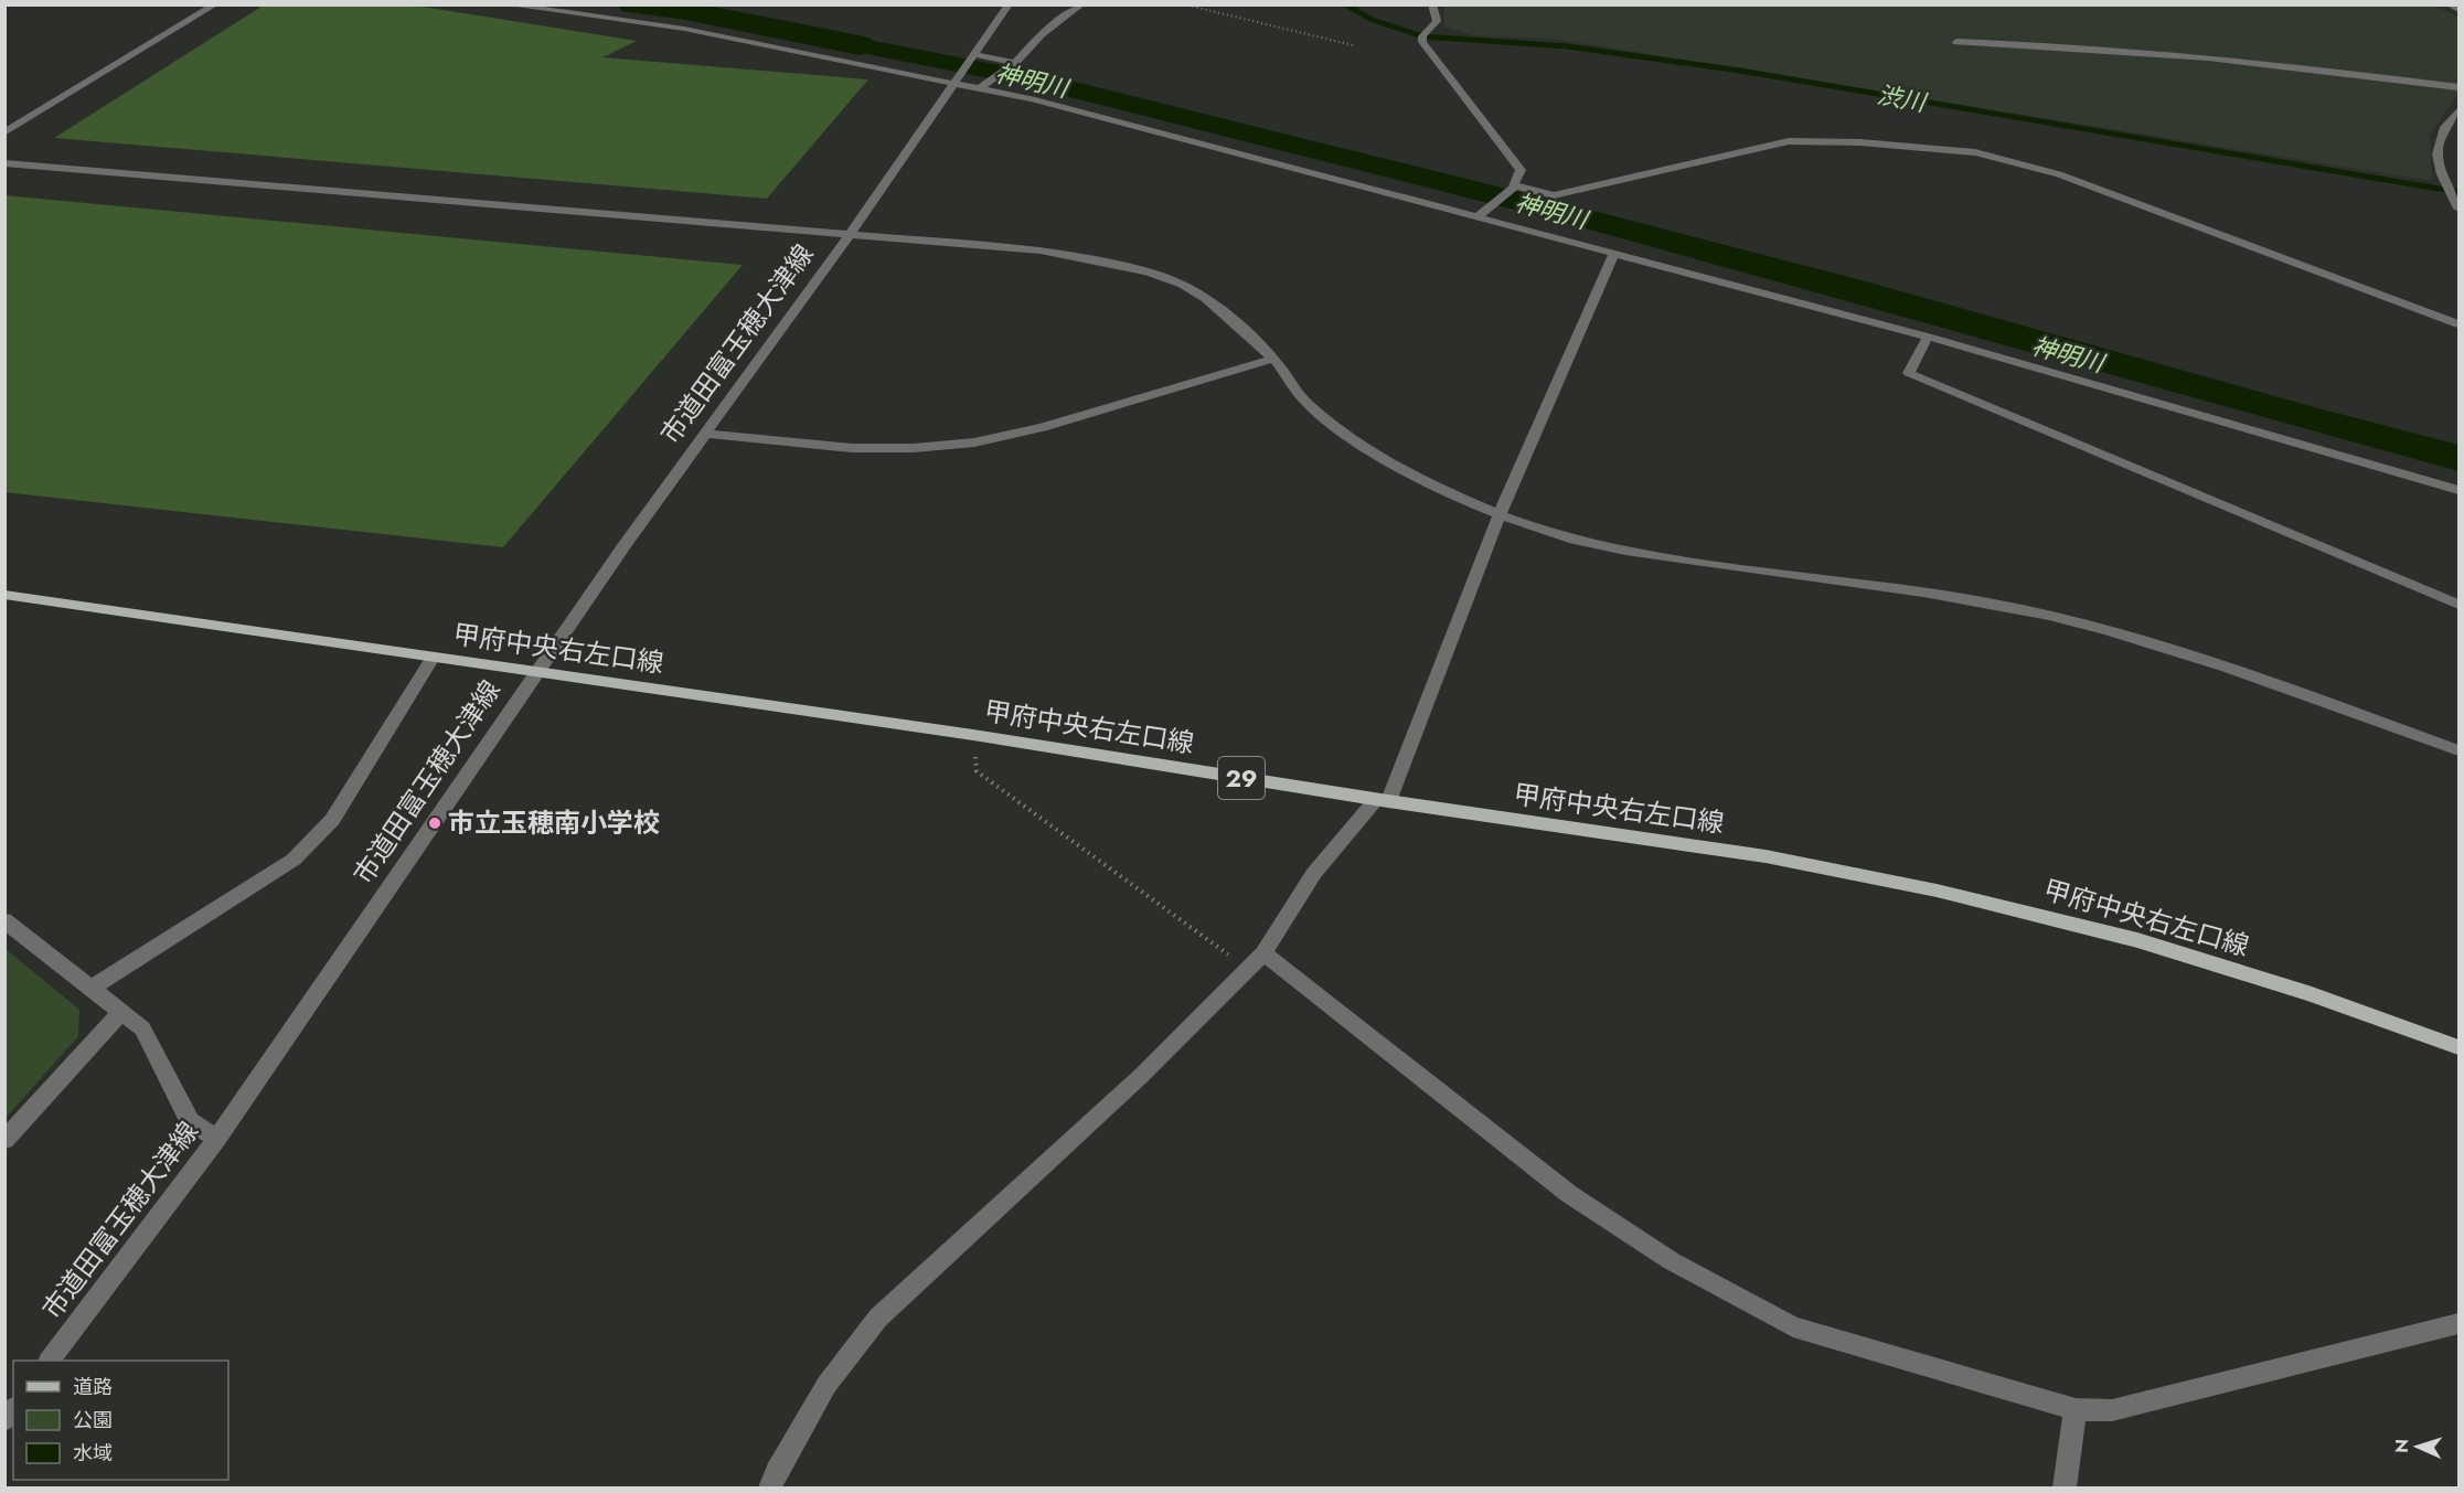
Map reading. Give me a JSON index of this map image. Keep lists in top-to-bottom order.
{
  "streets": {
    "main road": ["甲府中央右左口線", "29"],
    "street": ["市道田富玉穂大津線"]
  },
  "crossings": [
    ["市道田富玉穂大津線", "甲府中央右左口線"]
  ],
  "water": ["神明川", "渋川"],
  "places": ["市立玉穂南小学校"],
  "legend": ["道路", "公園", "水域"],
  "north": "left"
}
